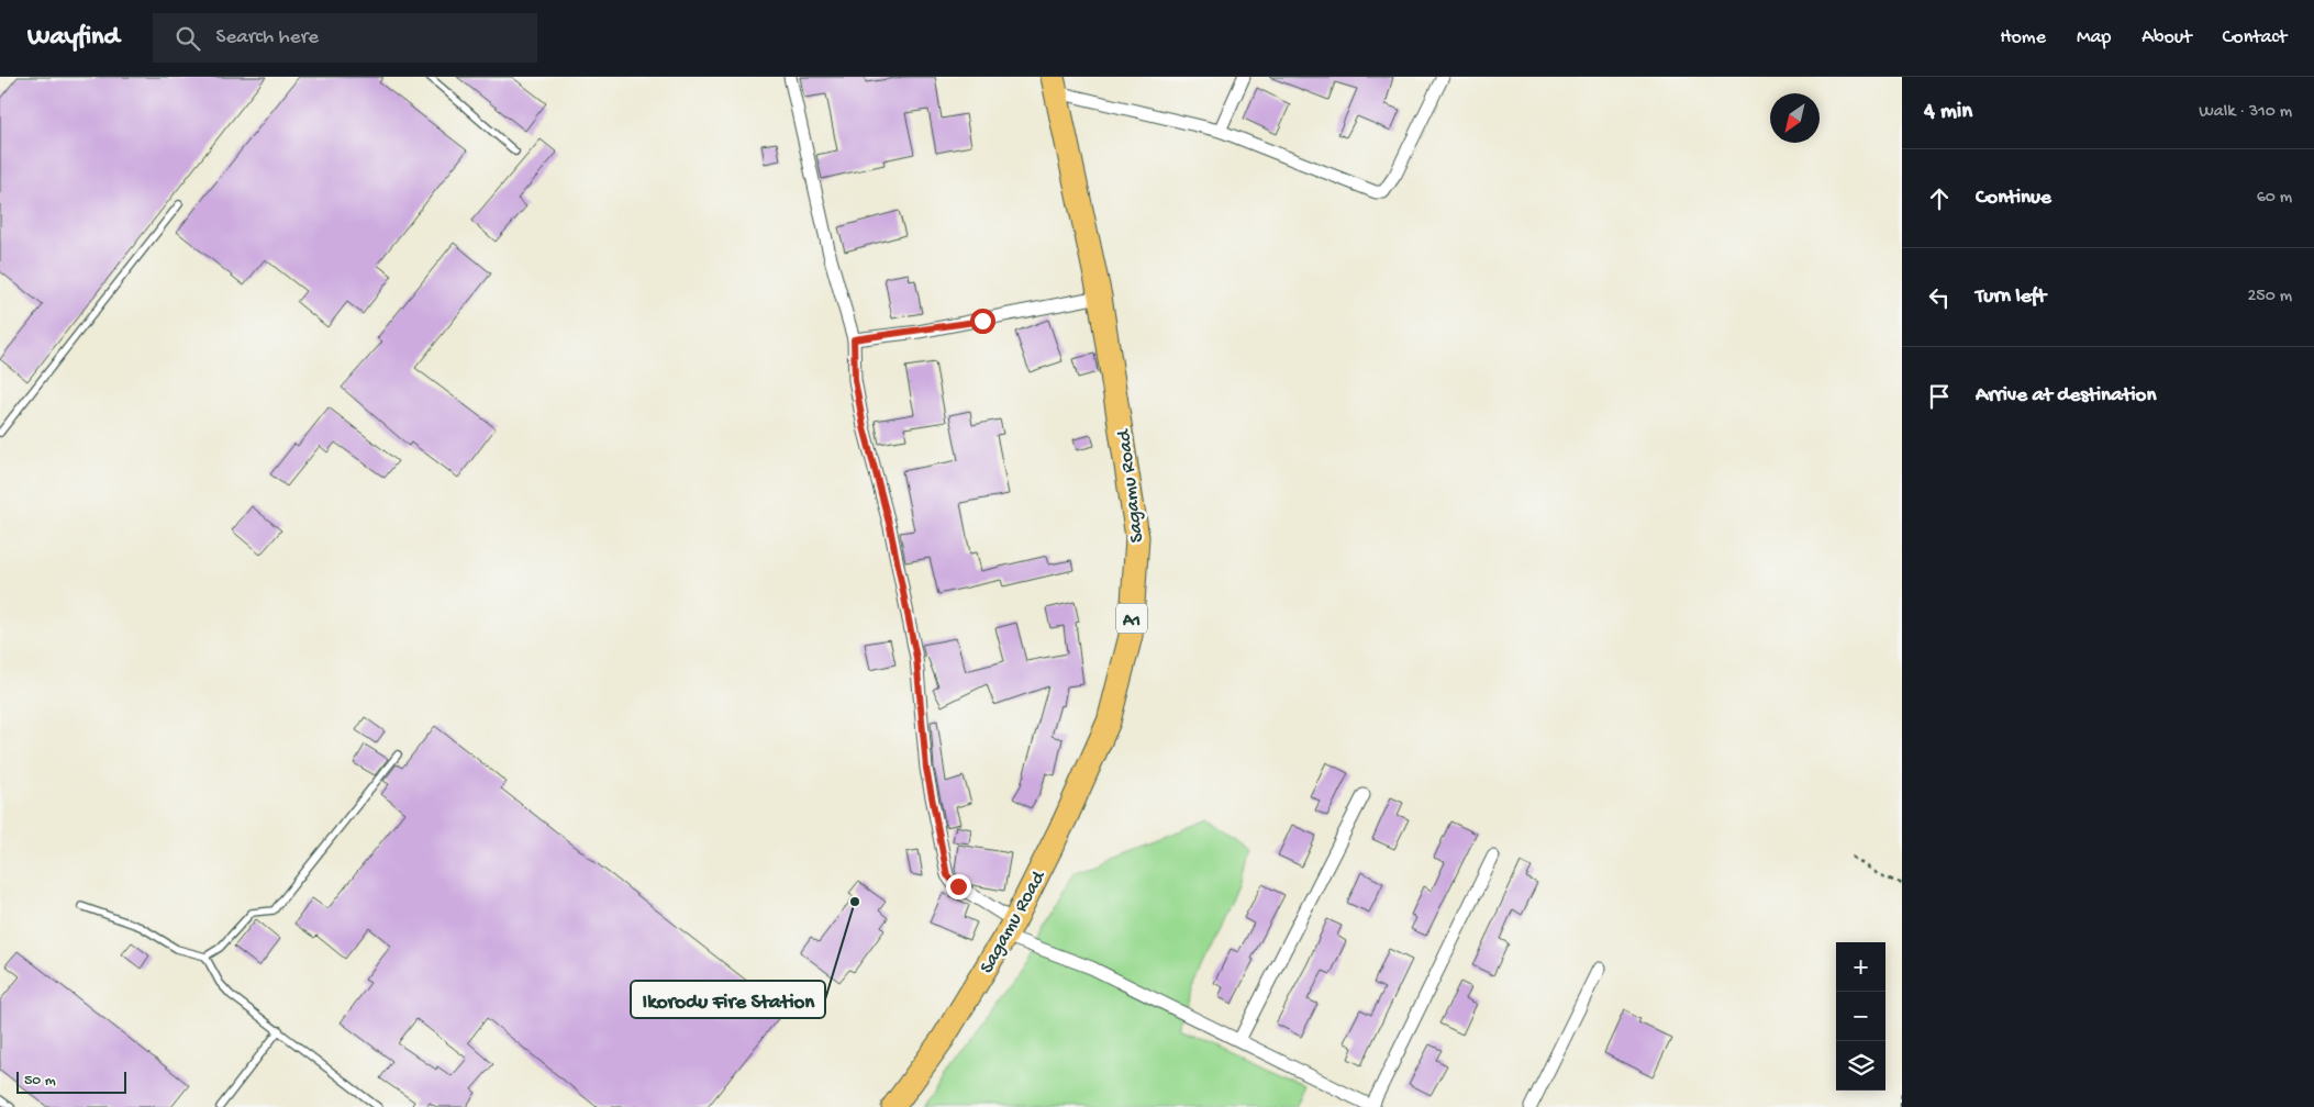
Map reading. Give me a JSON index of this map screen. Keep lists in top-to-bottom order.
{
  "streets": {
    "highway": ["Sagamu Road", "A1"]
  },
  "places": ["Ikorodu Fire Station"],
  "scale_bar": "50 m",
  "north": "bottom left",
  "page": {
    "header": "Wayfind",
    "search": "Search here",
    "nav": [
      "Home",
      "Map",
      "About",
      "Contact"
    ],
    "heading": ["4 min", "Walk · 310 m"],
    "list": [
      ["Continue", "60 m"],
      ["Turn left", "250 m"],
      "Arrive at destination"
    ],
    "map_buttons": ["+", "−"],
    "scale": "50 m"
  }
}
